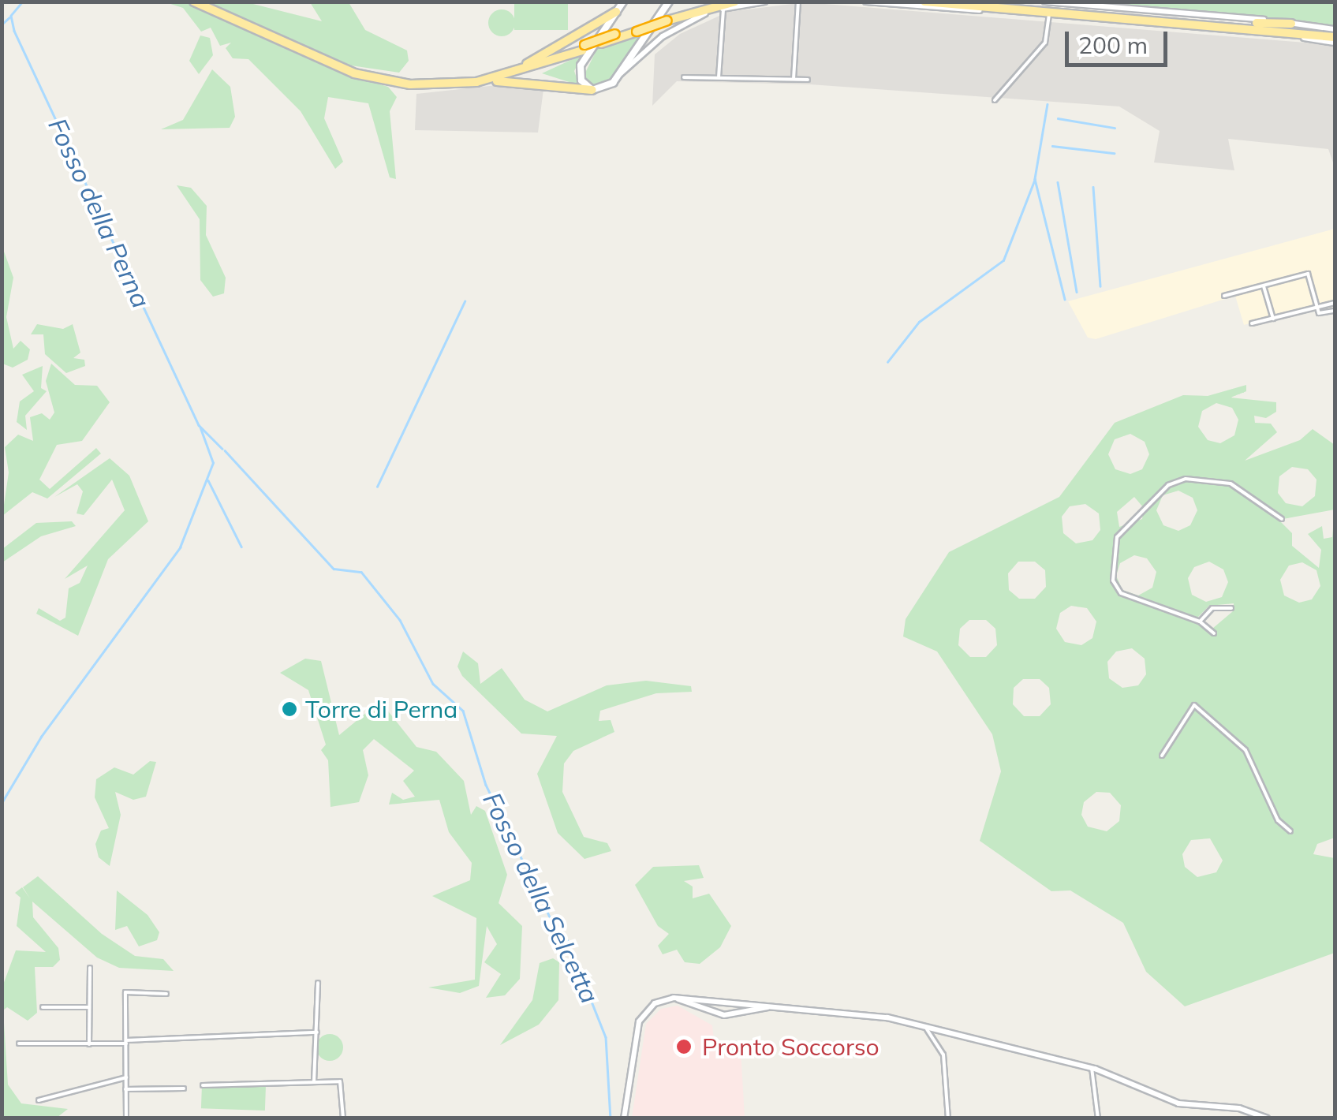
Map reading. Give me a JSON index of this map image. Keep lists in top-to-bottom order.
{
  "water": ["Fosso della Perna", "Fosso della Selcetta"],
  "places": ["Torre di Perna", "Pronto Soccorso"],
  "scale_bar": "200 m"
}
